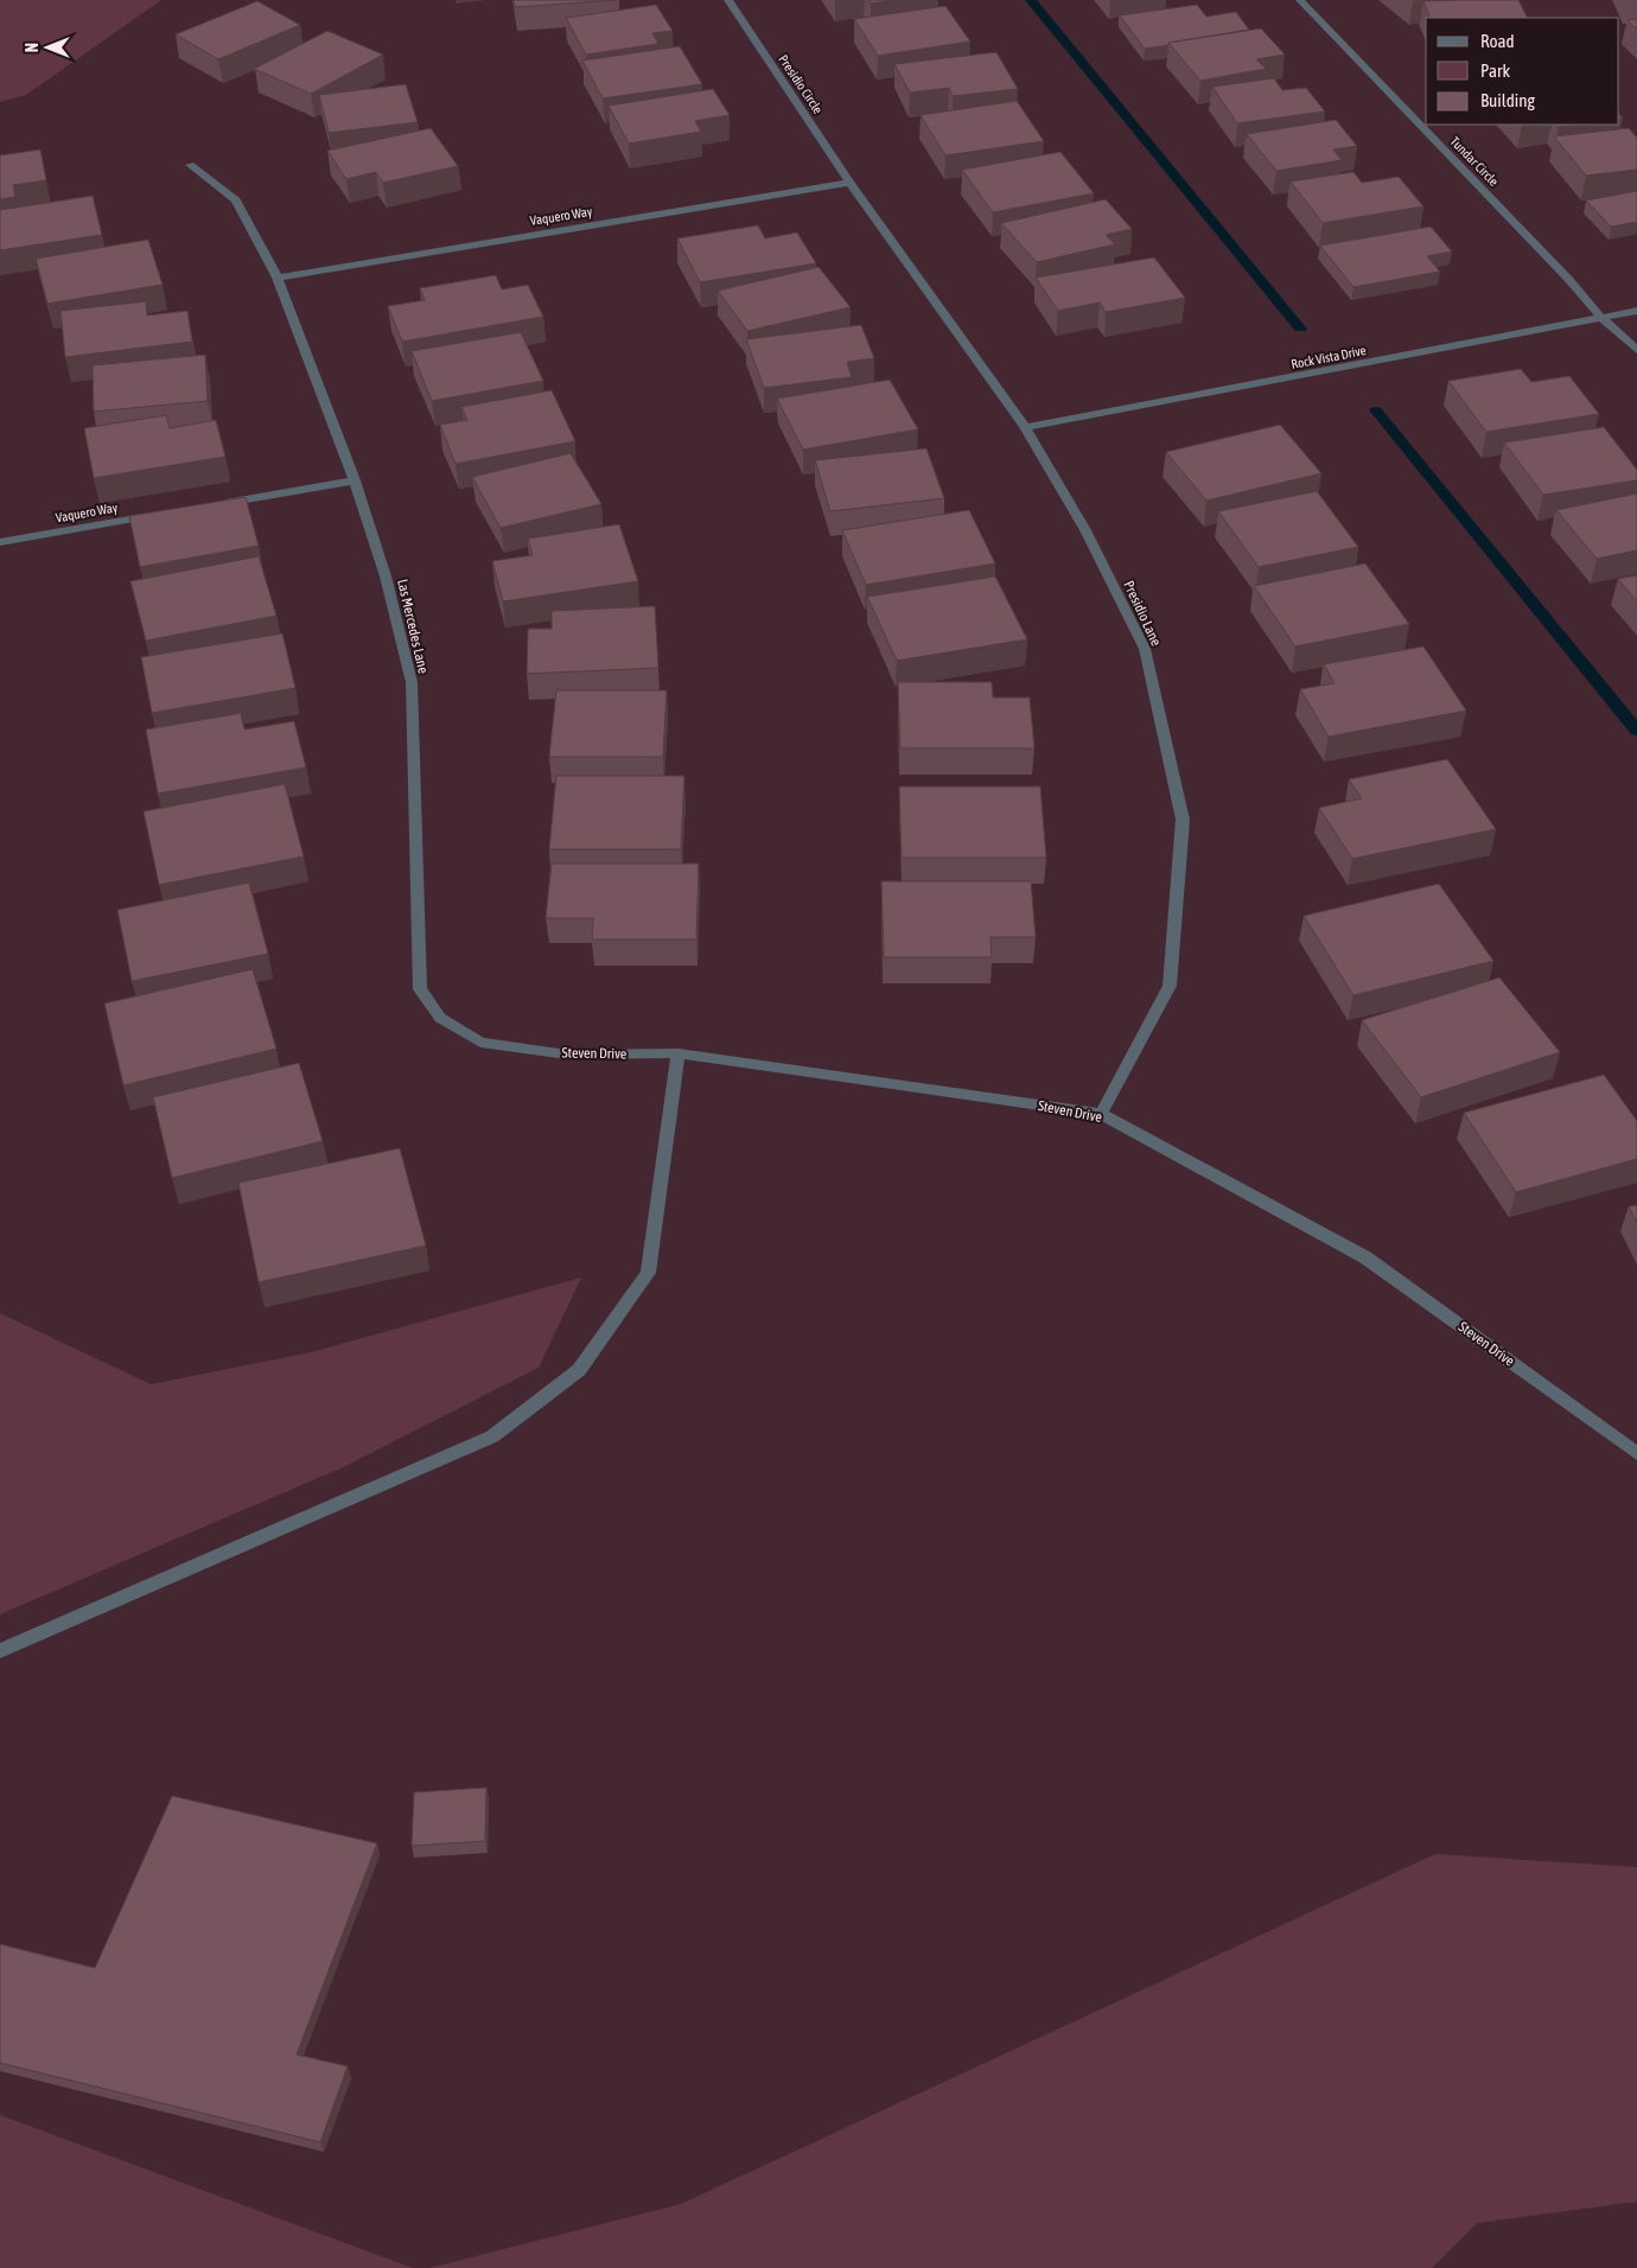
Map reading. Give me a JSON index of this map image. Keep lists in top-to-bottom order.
{
  "streets": {
    "street": [
      "Presidio Circle",
      "Tundar Circle",
      "Vaquero Way",
      "Rock Vista Drive",
      "Presidio Lane",
      "Las Mercedes Lane",
      "Steven Drive"
    ]
  },
  "crossings": [
    ["Presidio Circle", "Vaquero Way"],
    ["Presidio Circle", "Presidio Lane"],
    ["Tundar Circle", "Rock Vista Drive"],
    ["Vaquero Way", "Presidio Lane"],
    ["Vaquero Way", "Las Mercedes Lane"],
    ["Rock Vista Drive", "Presidio Lane"],
    ["Presidio Lane", "Steven Drive"],
    ["Las Mercedes Lane", "Steven Drive"]
  ],
  "legend": ["Road", "Park", "Building"],
  "north": "left"
}
